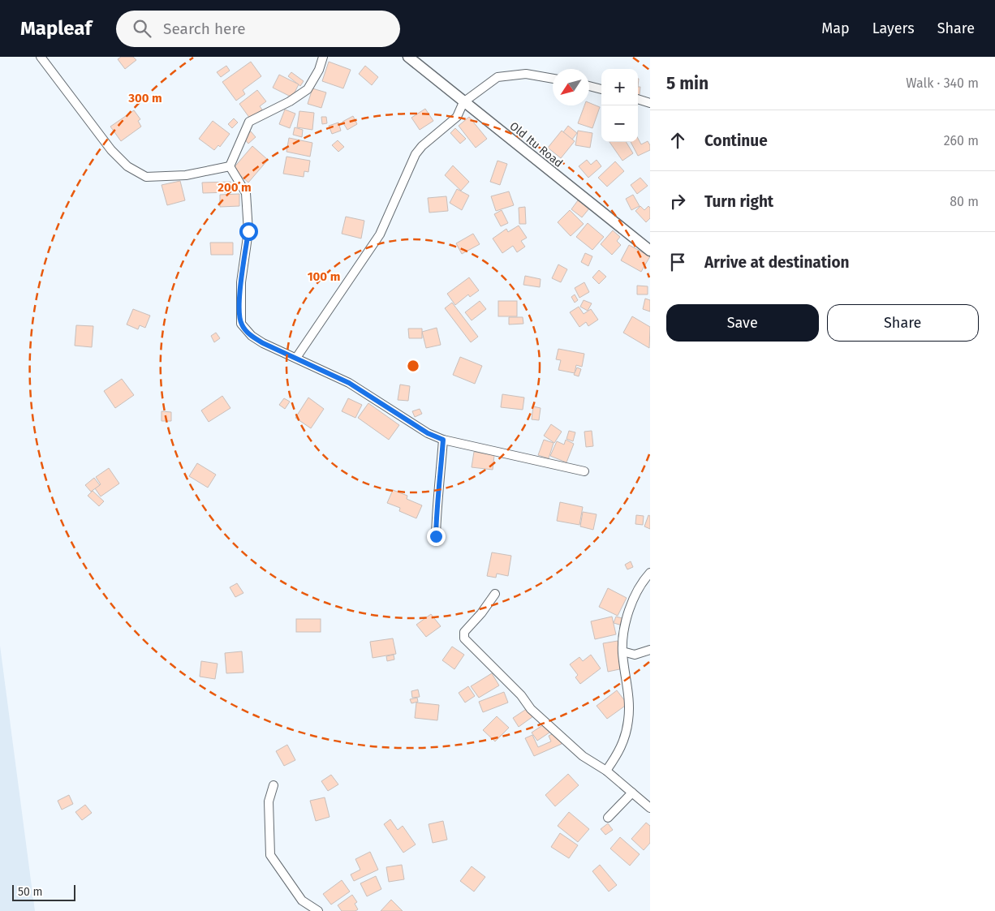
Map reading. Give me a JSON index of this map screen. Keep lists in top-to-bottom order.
{
  "streets": {
    "street": ["Old Itu Road"]
  },
  "scale_bar": "50 m",
  "north": "bottom left",
  "page": {
    "header": "Mapleaf",
    "search": "Search here",
    "nav": ["Map", "Layers", "Share"],
    "heading": ["5 min", "Walk · 340 m"],
    "map_buttons": ["+", "−"],
    "list": [
      ["Continue", "260 m"],
      ["Turn right", "80 m"],
      "Arrive at destination"
    ],
    "buttons": ["Save", "Share"],
    "scale": "50 m"
  },
  "rings": ["300 m", "200 m", "100 m"]
}
